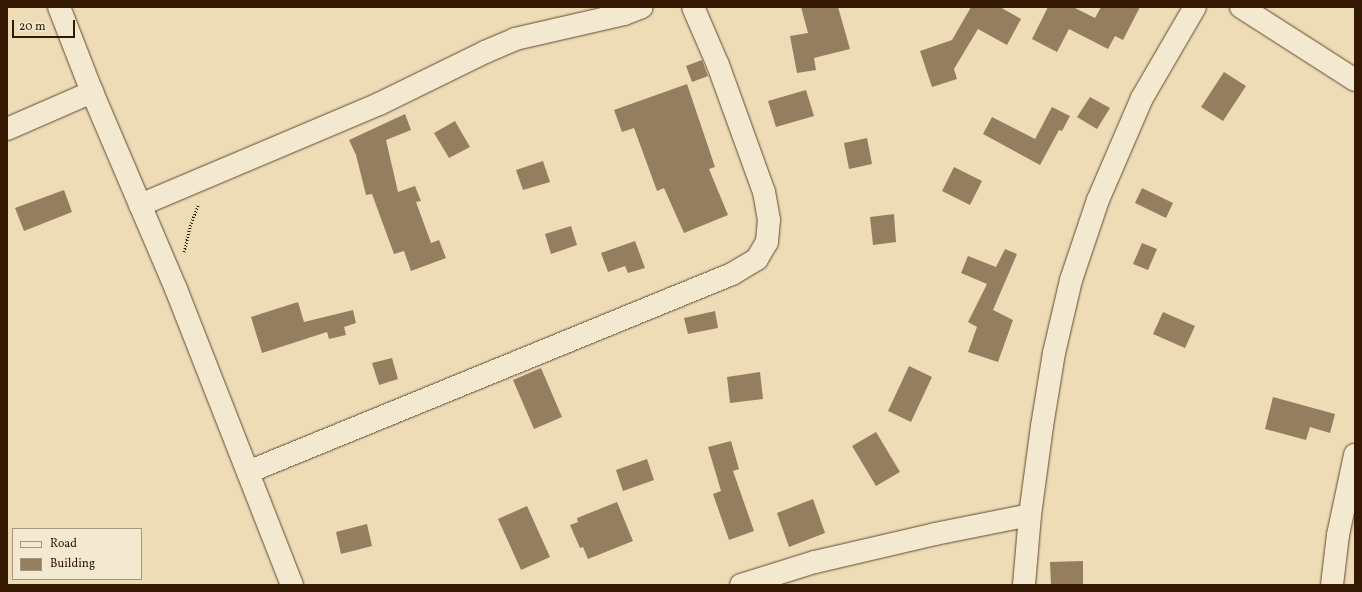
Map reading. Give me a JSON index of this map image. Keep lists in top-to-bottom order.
{
  "legend": ["Road", "Building"],
  "scale_bar": "20 m"
}
